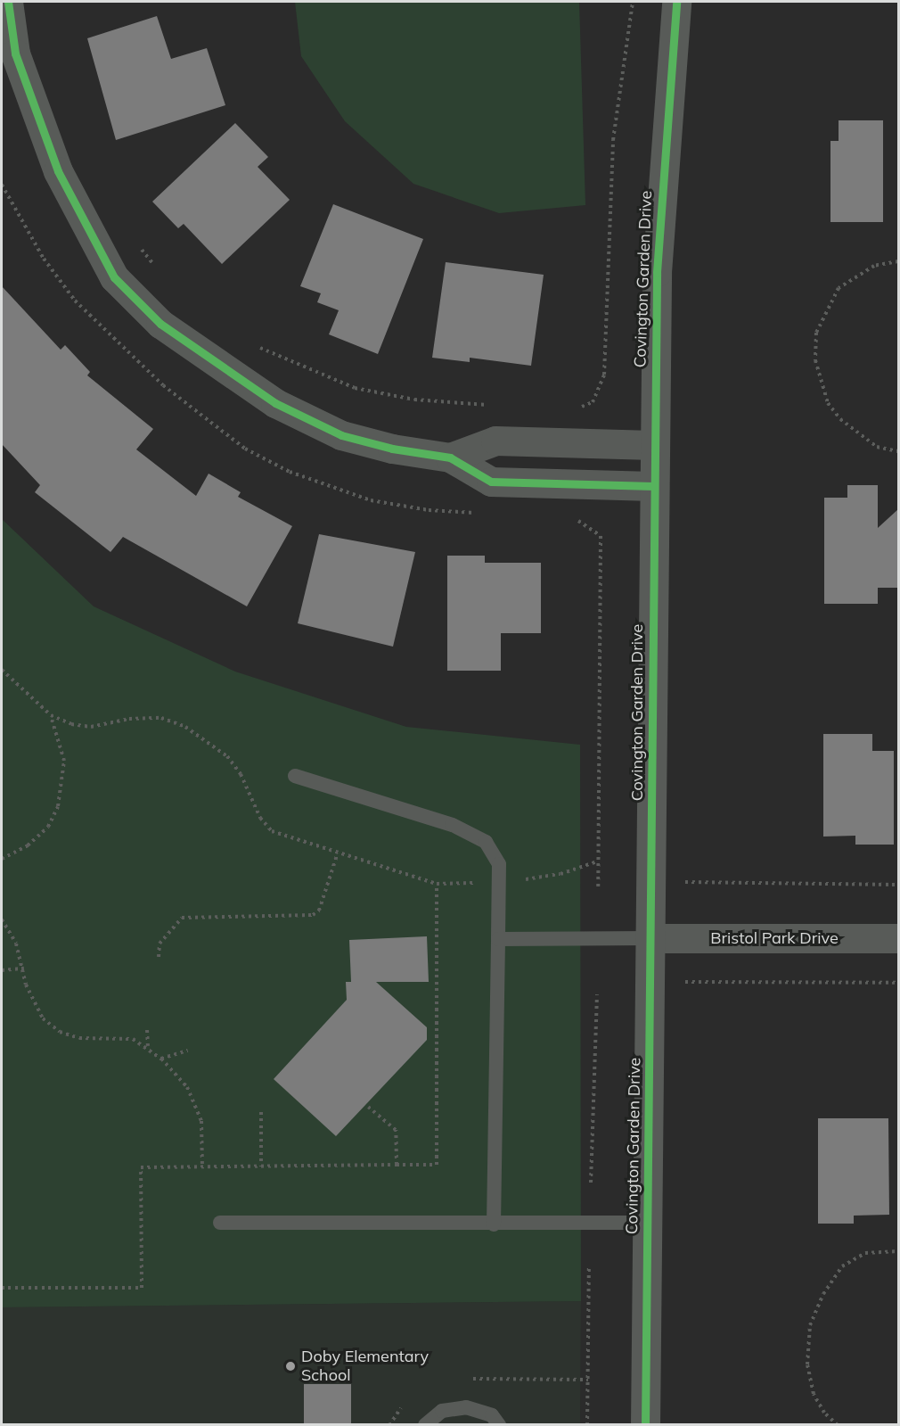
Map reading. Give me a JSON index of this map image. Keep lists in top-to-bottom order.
{
  "streets": {
    "street": ["Covington Garden Drive", "Bristol Park Drive"]
  },
  "crossings": [
    ["Covington Garden Drive", "Bristol Park Drive"]
  ],
  "places": ["Doby Elementary School"]
}
